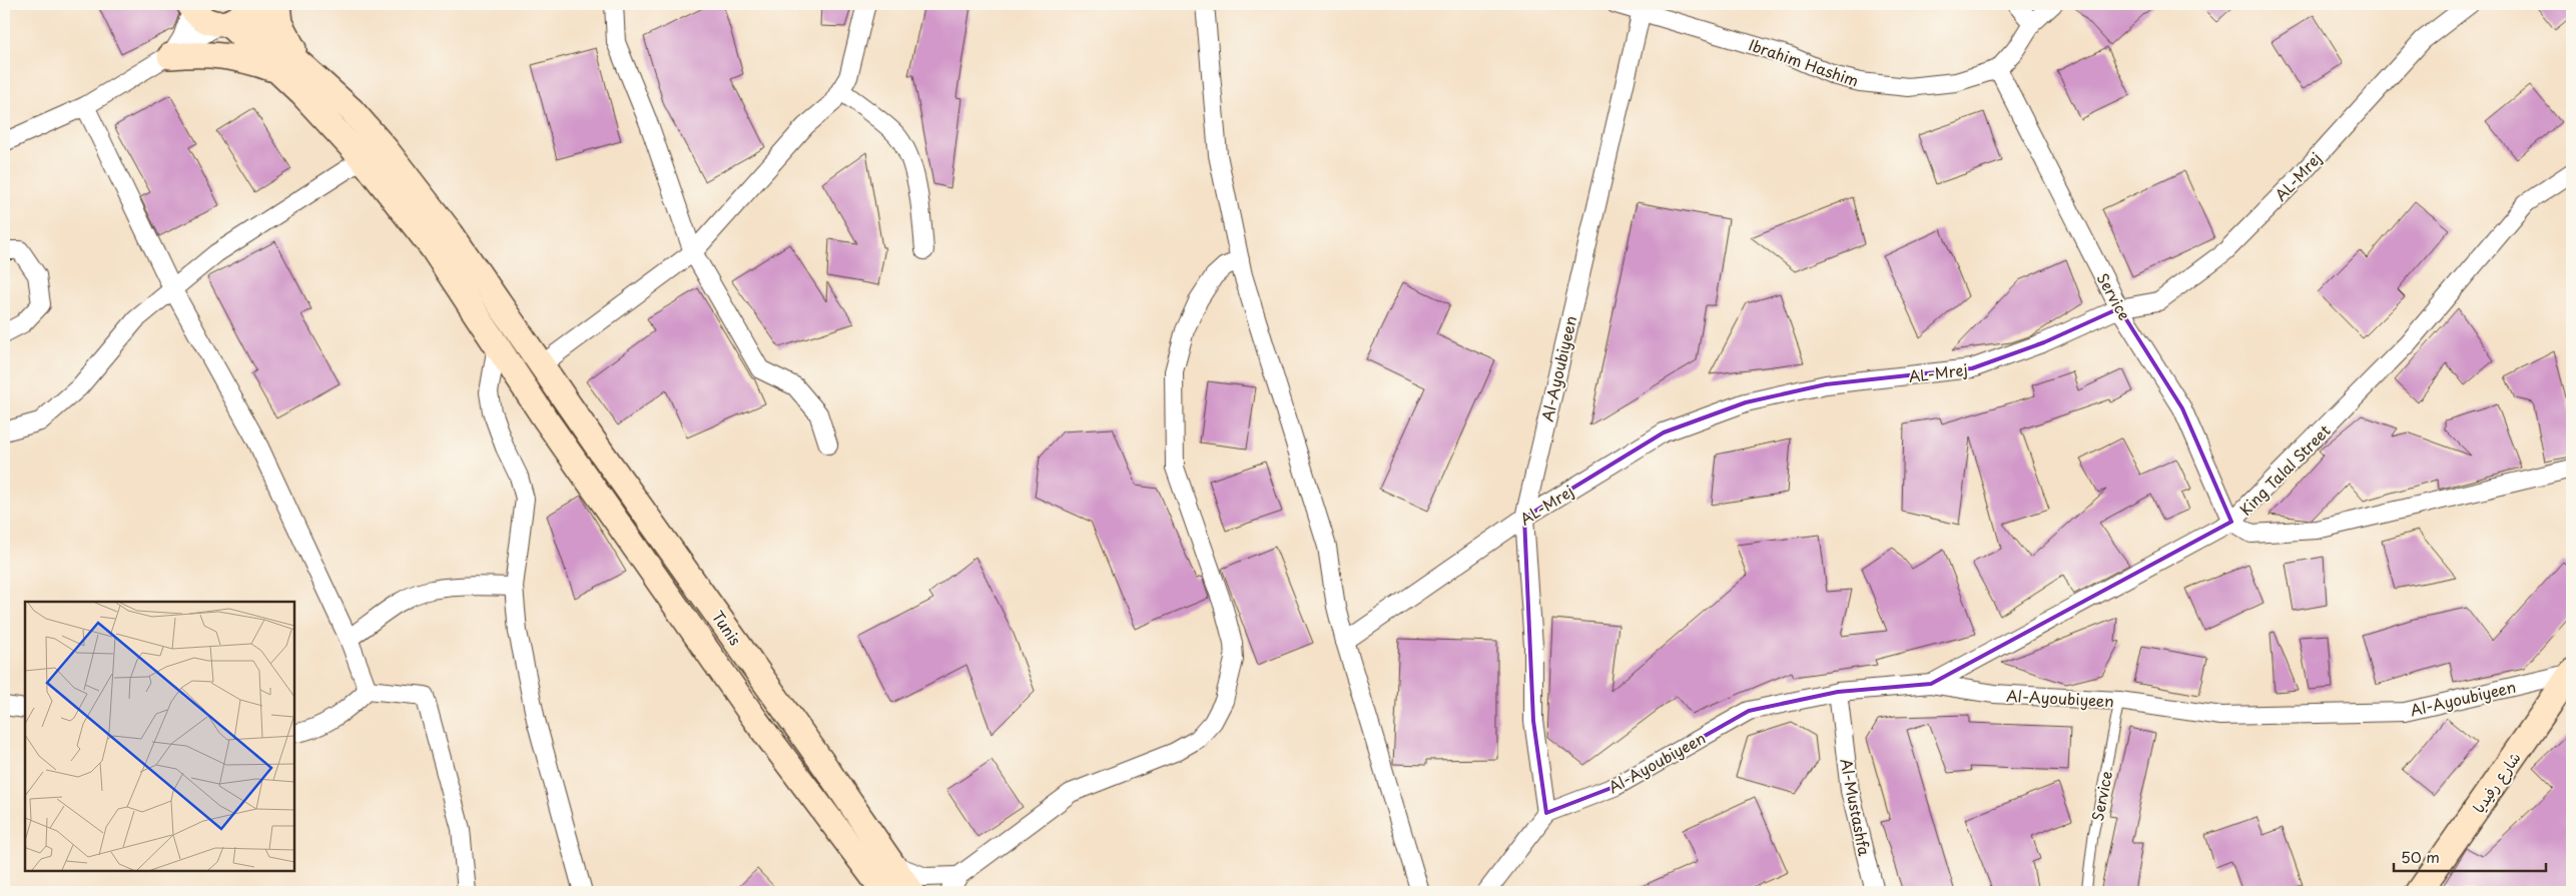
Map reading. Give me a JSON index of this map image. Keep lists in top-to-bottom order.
{
  "streets": {
    "main road": ["Tunis", "شارع رفيديا"],
    "street": [
      "Ibrahim Hashim",
      "AL-Mrej",
      "Service",
      "Al-Ayoubiyeen",
      "King Talal Street",
      "Al-Mustashfa"
    ]
  },
  "crossings": [
    ["Ibrahim Hashim", "Service"],
    ["Ibrahim Hashim", "Al-Ayoubiyeen"],
    ["AL-Mrej", "Service"],
    ["AL-Mrej", "Al-Ayoubiyeen"],
    ["Service", "Al-Ayoubiyeen"],
    ["Service", "King Talal Street"],
    ["Al-Ayoubiyeen", "King Talal Street"],
    ["Al-Ayoubiyeen", "شارع رفيديا"],
    ["Al-Ayoubiyeen", "Al-Mustashfa"]
  ],
  "scale_bar": "50 m"
}
